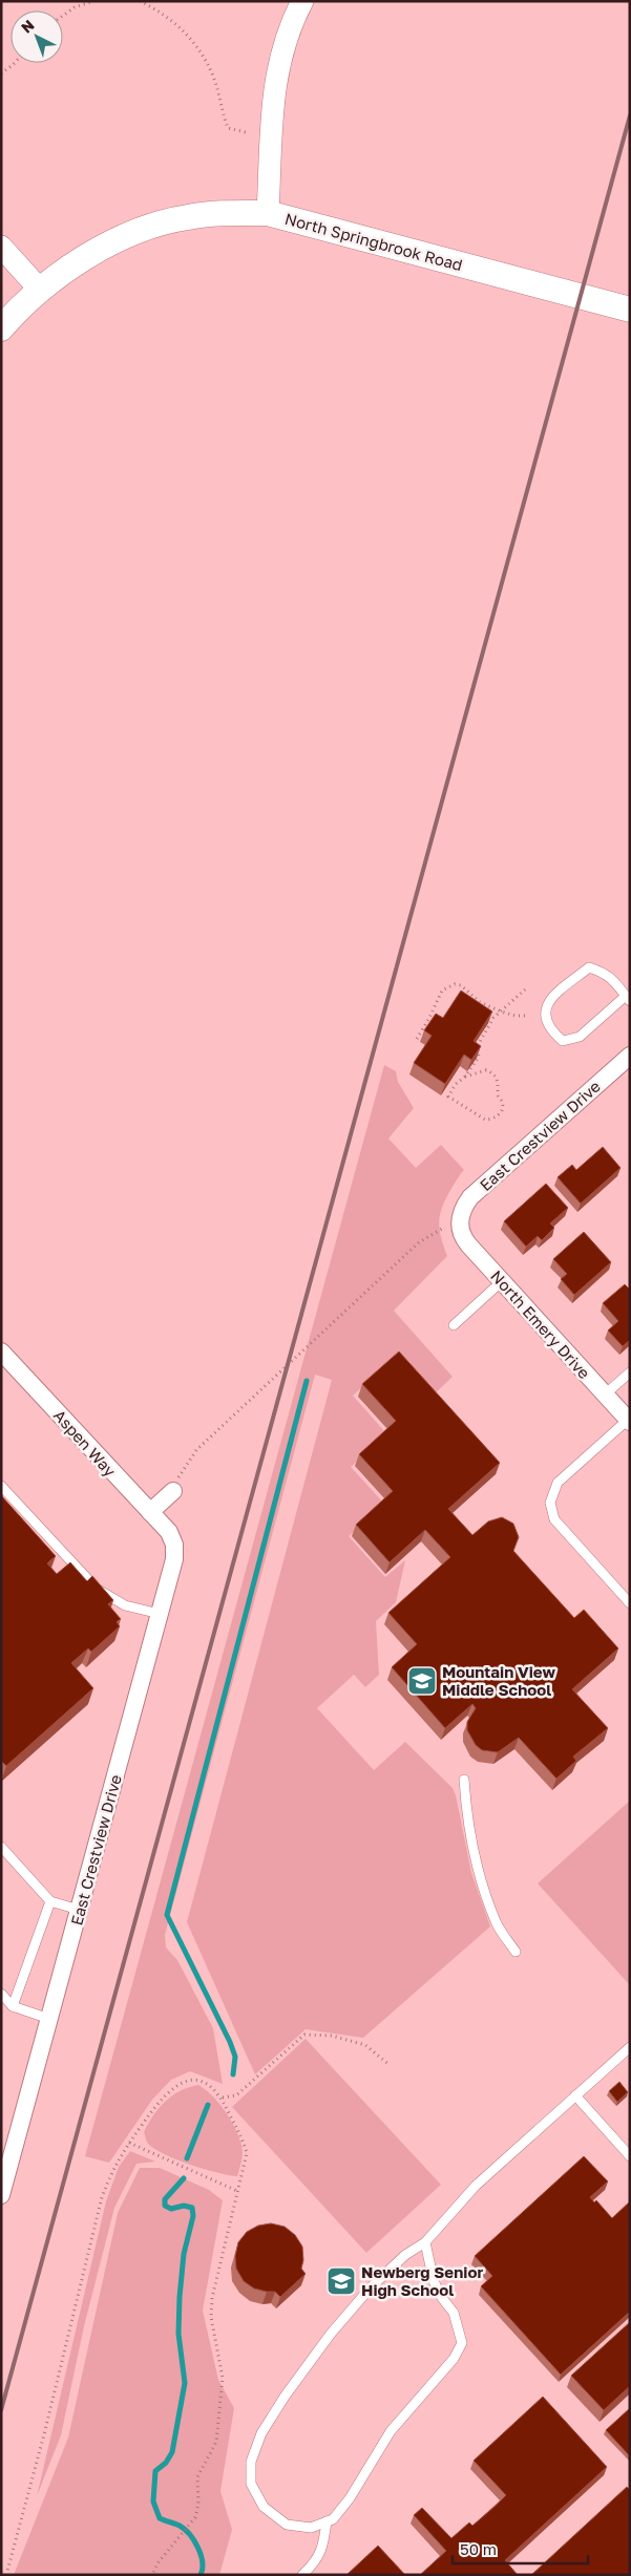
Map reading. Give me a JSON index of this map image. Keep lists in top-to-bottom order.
{
  "streets": {
    "main road": ["North Springbrook Road"],
    "street": ["East Crestview Drive", "North Emery Drive", "Aspen Way"]
  },
  "crossings": [
    ["East Crestview Drive", "North Emery Drive"],
    ["East Crestview Drive", "Aspen Way"]
  ],
  "places": {
    "school or university": ["Mountain View Middle School", "Newberg Senior High School"]
  },
  "scale_bar": "50 m",
  "north": "top left"
}
